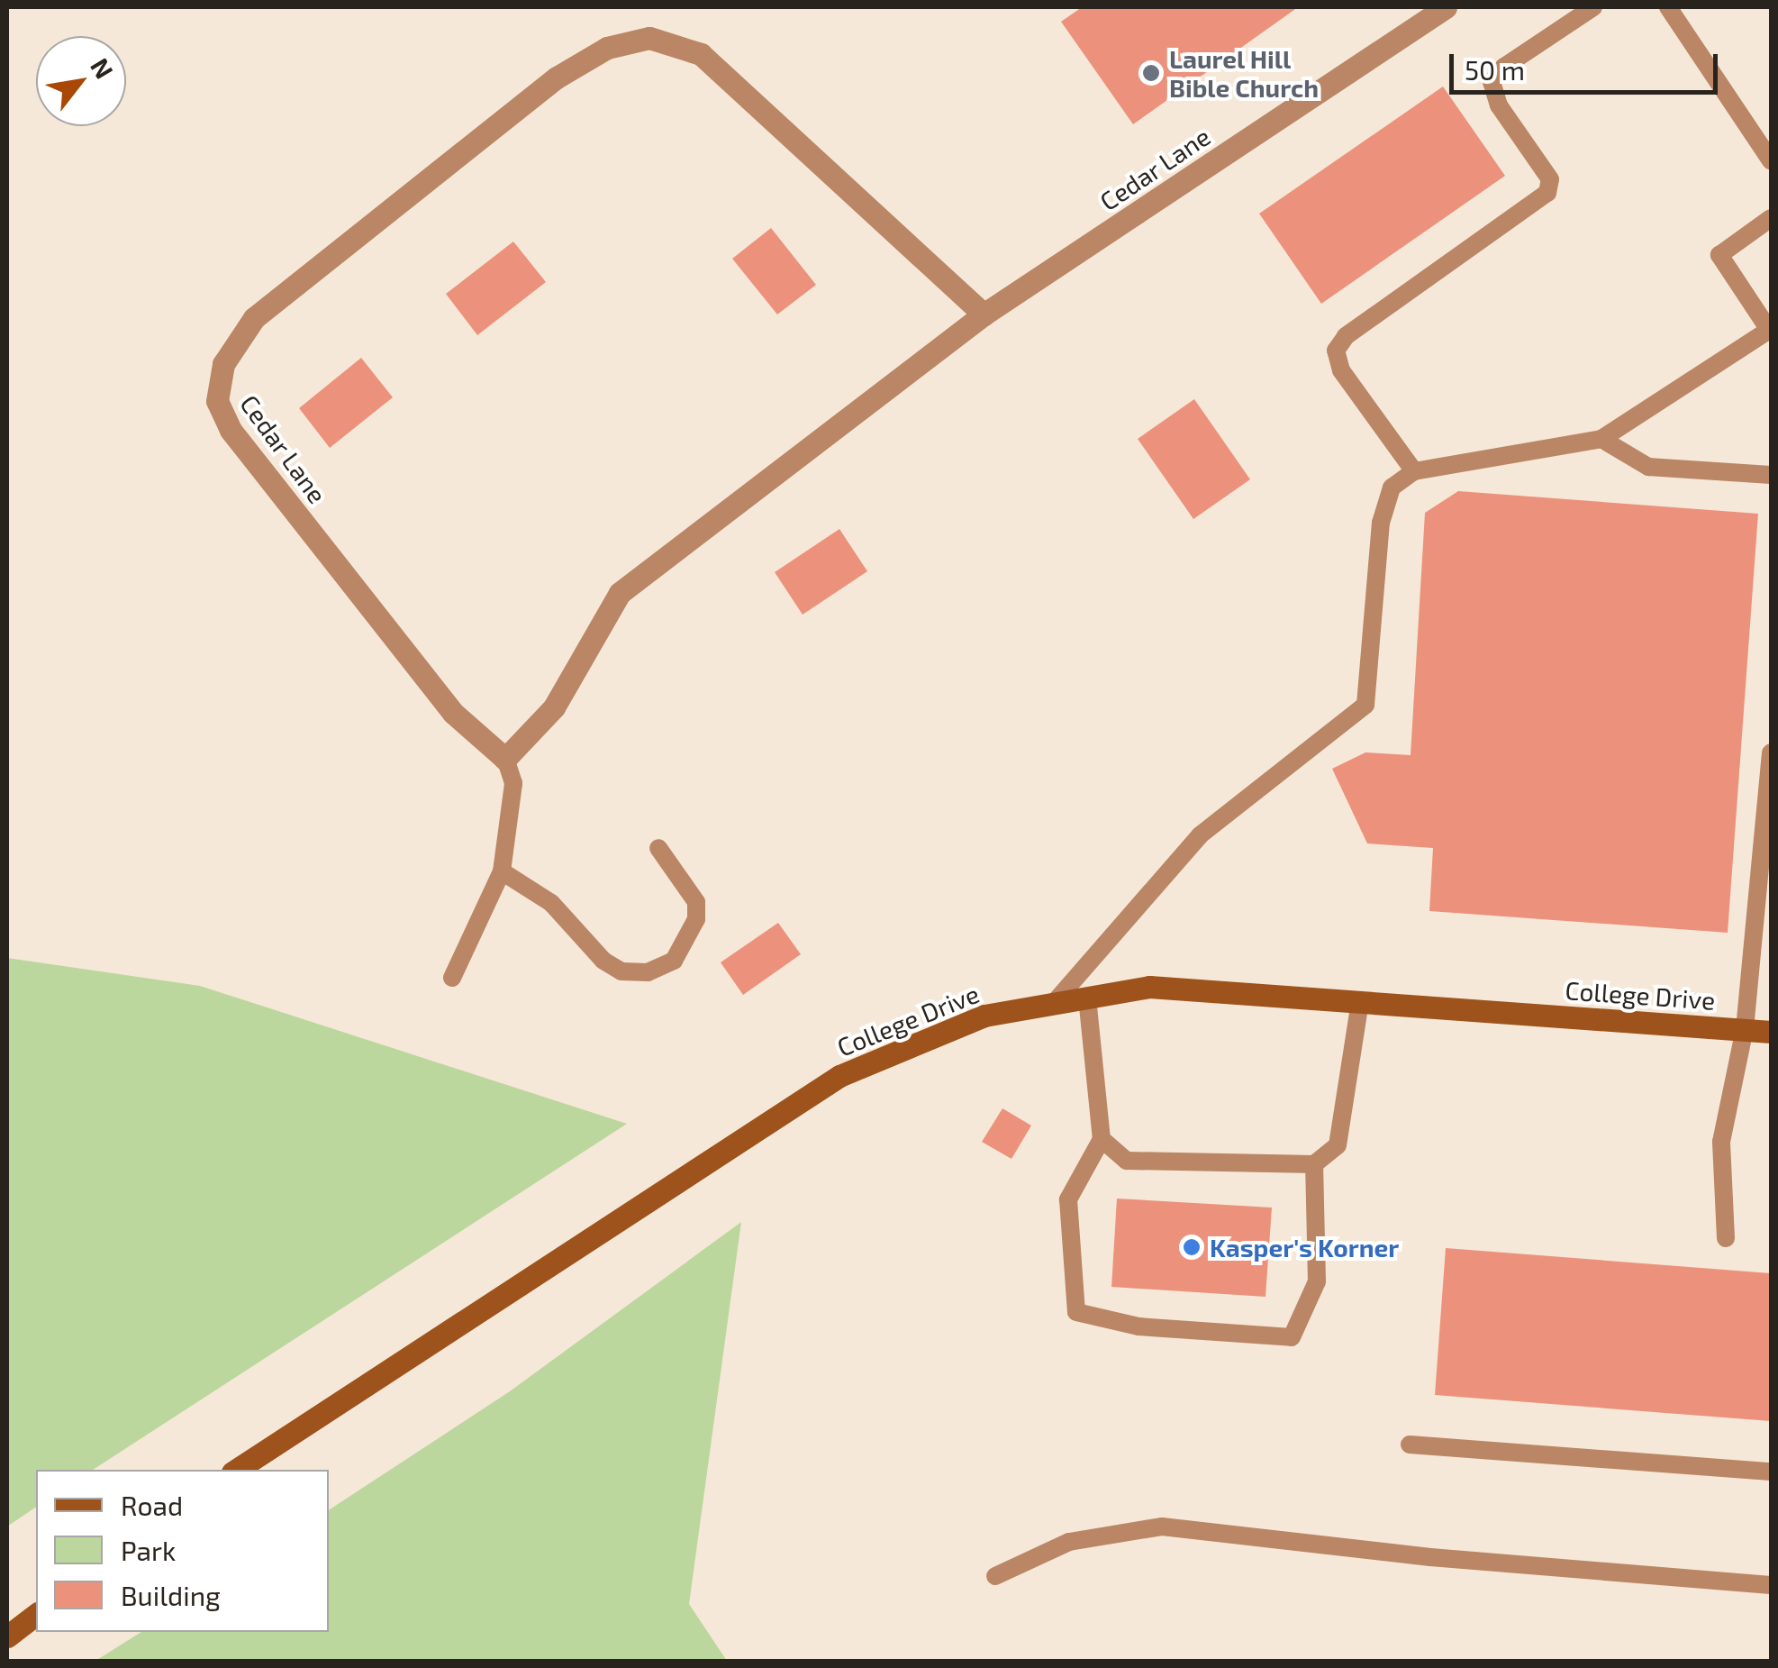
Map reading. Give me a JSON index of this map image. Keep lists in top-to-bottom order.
{
  "streets": {
    "main road": ["College Drive"],
    "street": ["Cedar Lane"]
  },
  "places": ["Laurel Hill Bible Church", "Kasper's Korner"],
  "legend": ["Road", "Park", "Building"],
  "scale_bar": "50 m",
  "north": "top right"
}
